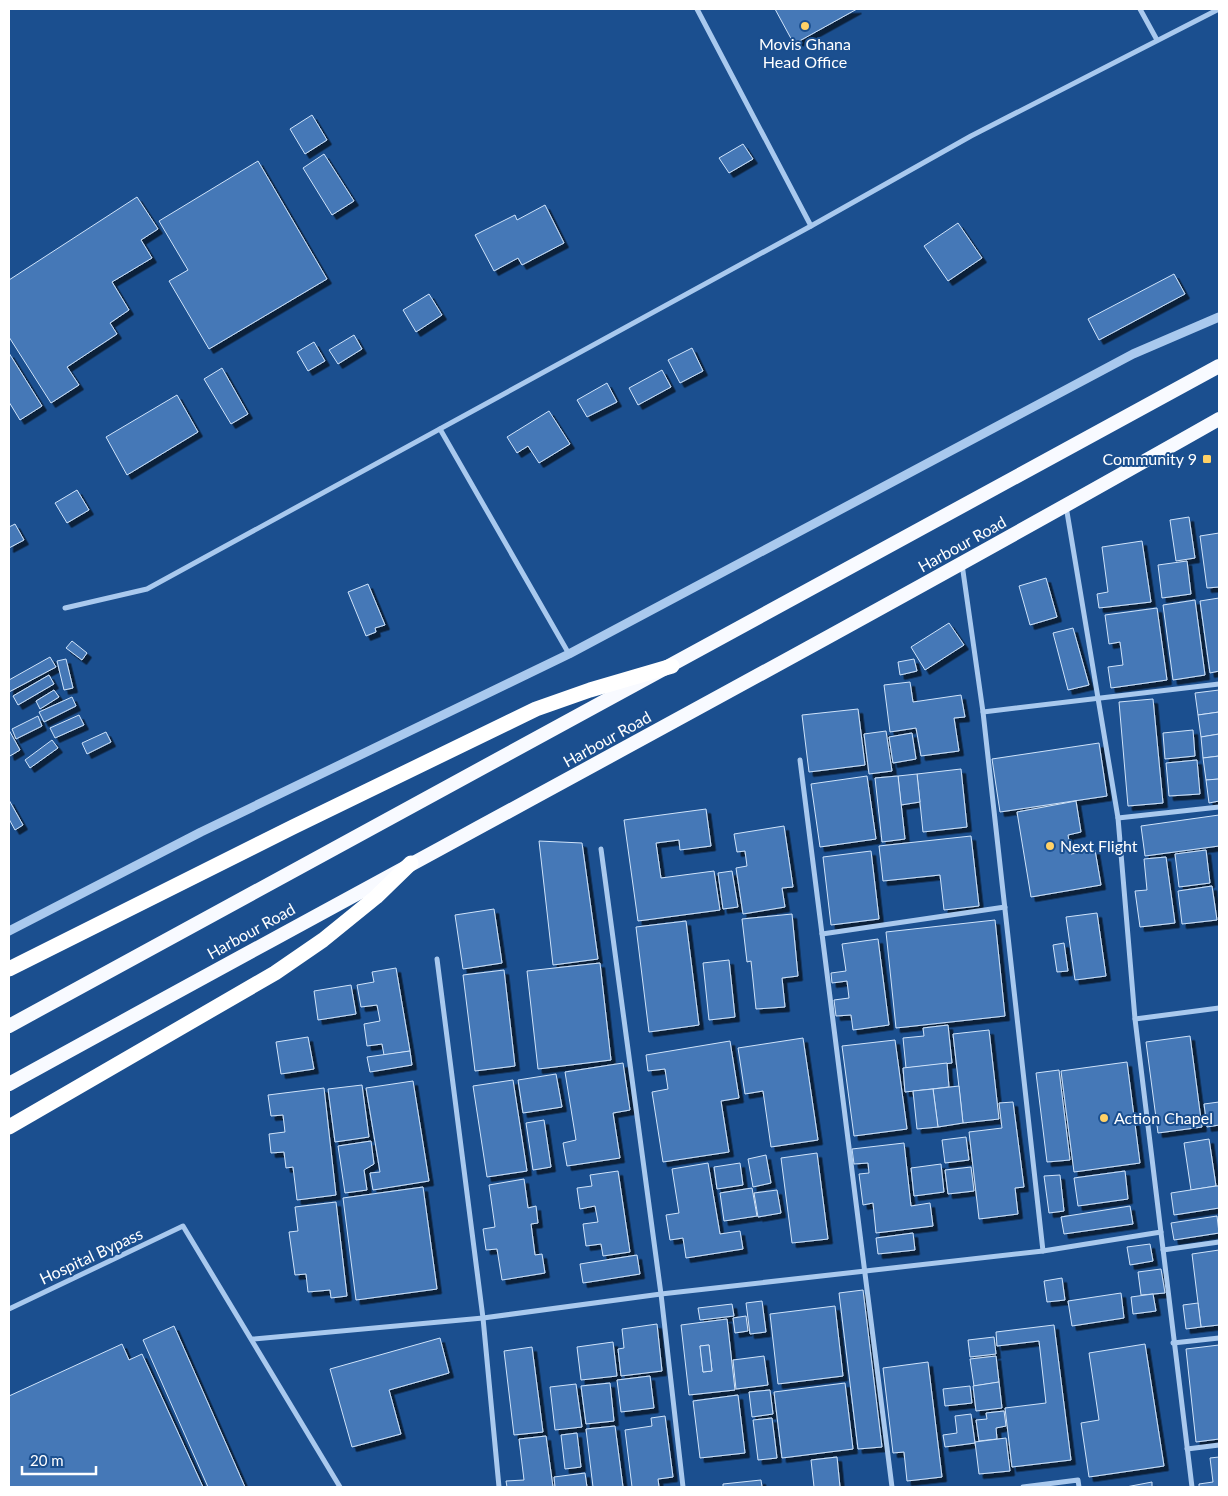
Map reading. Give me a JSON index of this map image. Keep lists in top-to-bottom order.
{
  "streets": {
    "highway": ["Harbour Road"],
    "street": ["Hospital Bypass"]
  },
  "places": {
    "other": ["Movis Ghana Head Office", "Next Flight", "Action Chapel"],
    "transit": ["Community 9"]
  },
  "scale_bar": "20 m"
}
